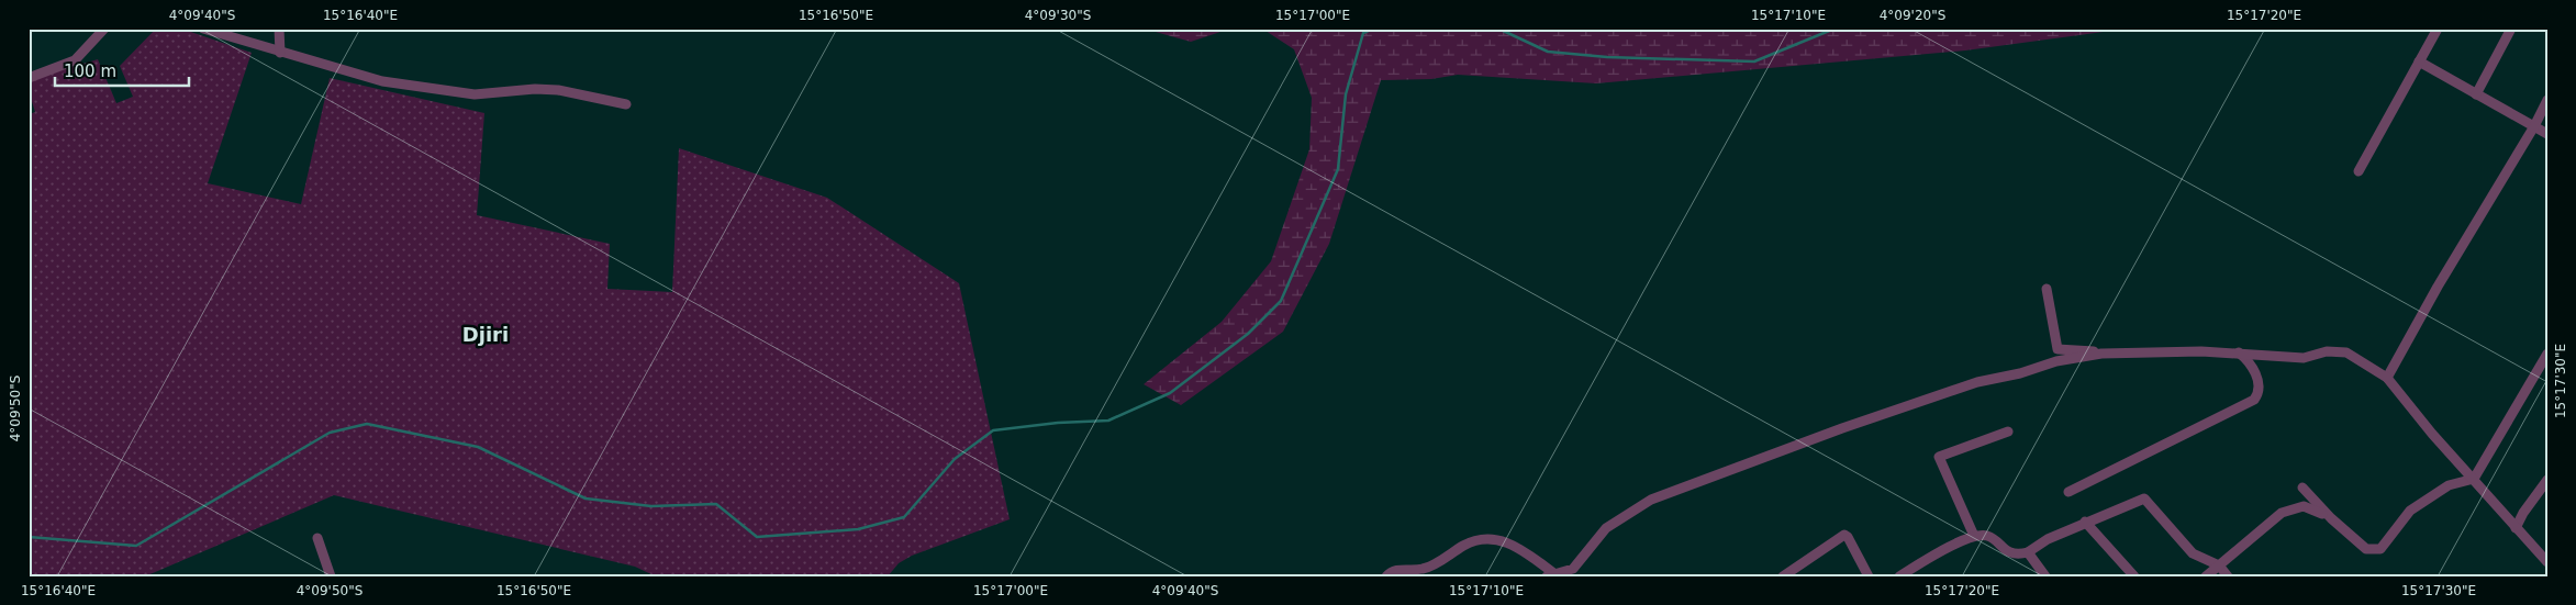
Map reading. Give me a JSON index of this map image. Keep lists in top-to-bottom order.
{
  "districts": ["Djiri"],
  "scale_bar": "100 m",
  "coordinates": [
    "4°09'40\"S",
    "15°16'40\"E",
    "15°16'50\"E",
    "4°09'30\"S",
    "15°17'00\"E",
    "15°17'10\"E",
    "4°09'20\"S",
    "15°17'20\"E",
    "15°17'30\"E",
    "4°09'50\"S"
  ]
}
